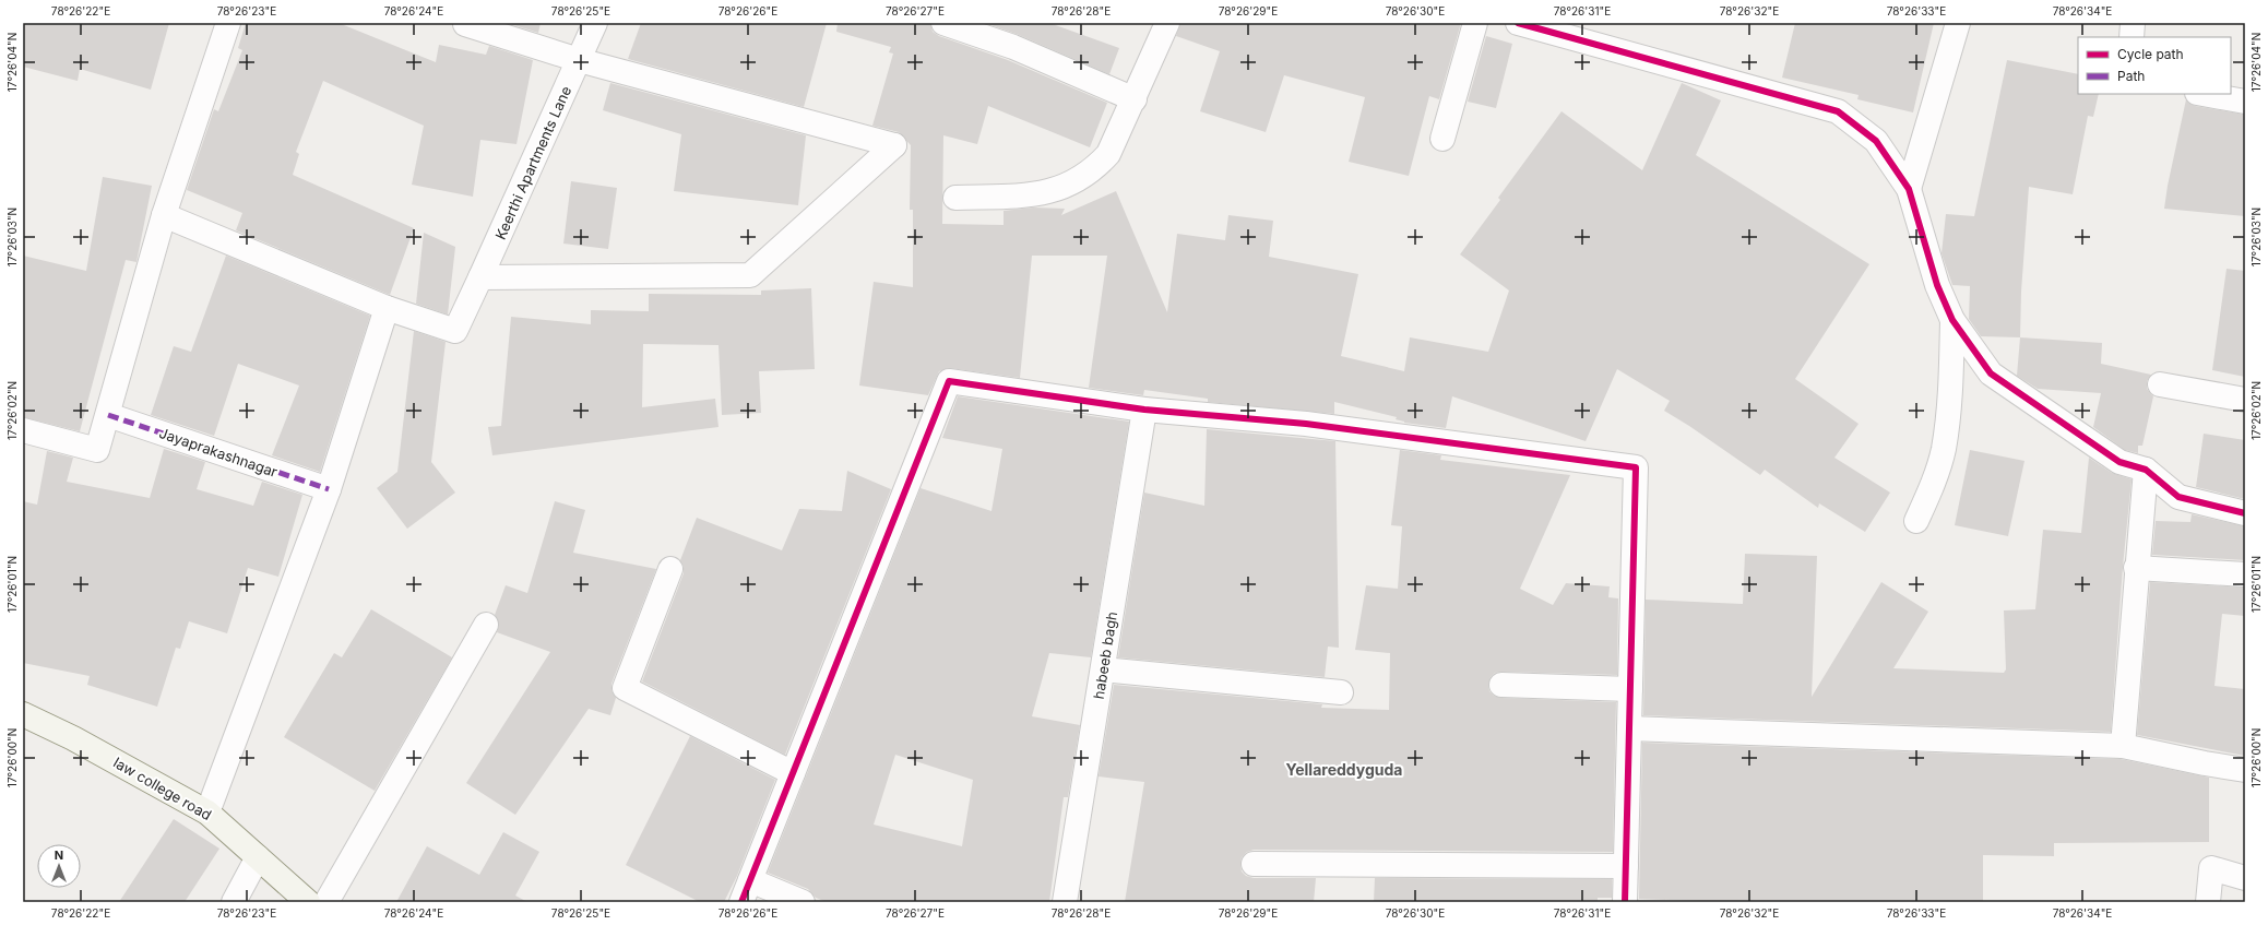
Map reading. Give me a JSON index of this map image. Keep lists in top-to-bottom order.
{
  "streets": {
    "street": [
      "Keerthi Apartments Lane",
      "Jayaprakashnagar",
      "habeeb bagh",
      "law college road"
    ]
  },
  "districts": ["Yellareddyguda"],
  "legend": ["Cycle path", "Path"],
  "north": "top",
  "coordinates": [
    "78°26'22\"E",
    "78°26'23\"E",
    "78°26'24\"E",
    "78°26'25\"E",
    "78°26'26\"E",
    "78°26'27\"E",
    "78°26'28\"E",
    "78°26'29\"E",
    "78°26'30\"E",
    "78°26'31\"E",
    "78°26'32\"E",
    "78°26'33\"E",
    "78°26'34\"E",
    "17°26'04\"N",
    "17°26'03\"N",
    "17°26'02\"N",
    "17°26'01\"N",
    "17°26'00\"N"
  ]
}
